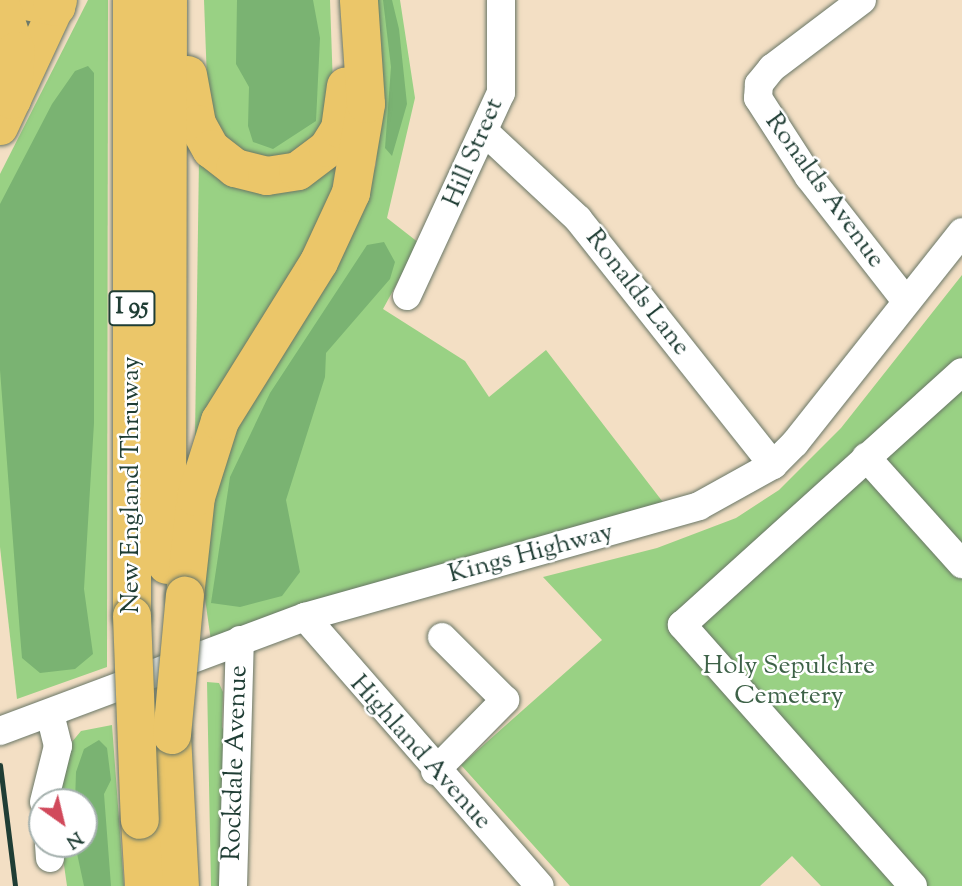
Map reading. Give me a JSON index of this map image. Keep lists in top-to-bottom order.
{
  "streets": {
    "highway": ["I 95", "New England Thruway"],
    "street": [
      "Hill Street",
      "Ronalds Avenue",
      "Ronalds Lane",
      "Kings Highway",
      "Highland Avenue",
      "Rockdale Avenue"
    ]
  },
  "crossings": [
    ["Hill Street", "Ronalds Lane"],
    ["Ronalds Avenue", "Kings Highway"],
    ["Ronalds Lane", "Kings Highway"],
    ["Kings Highway", "Highland Avenue"],
    ["Kings Highway", "Rockdale Avenue"]
  ],
  "parks": ["Holy Sepulchre Cemetery"],
  "north": "bottom right"
}
